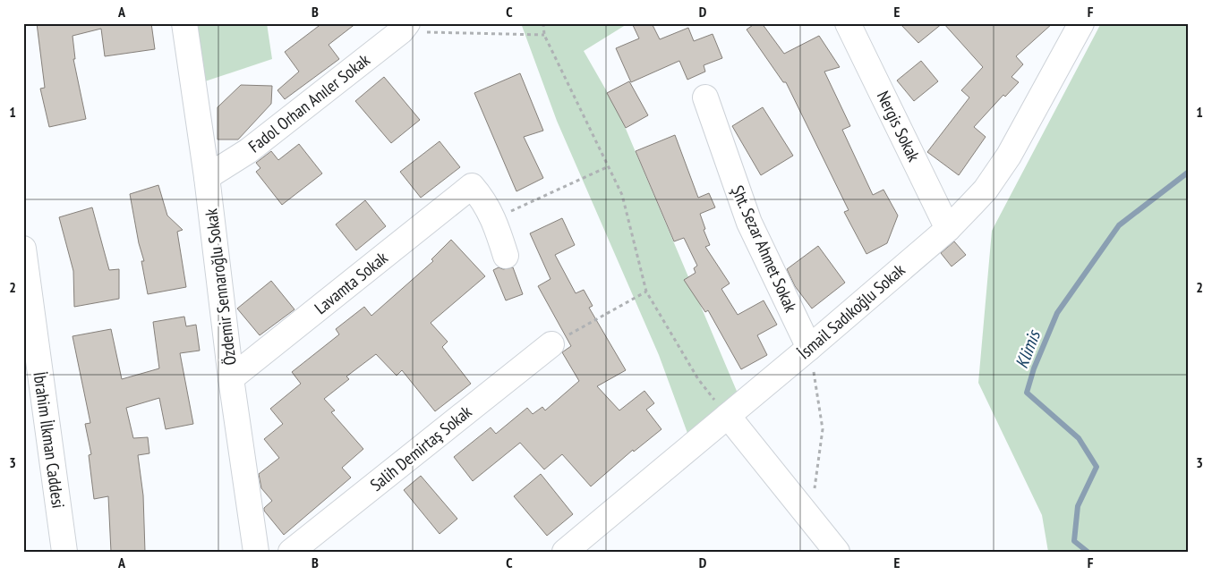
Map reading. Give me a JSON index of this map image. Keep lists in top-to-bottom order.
{
  "streets": {
    "street": [
      "Fadol Orhan Anıler Sokak",
      "Nergis Sokak",
      "Şht. Sezar Ahmet Sokak",
      "Lavamta Sokak",
      "Özdemir Sennaroğlu Sokak",
      "İsmail Sadıkoğlu Sokak",
      "İbrahim İlkman Caddesi",
      "Salih Demirtaş Sokak"
    ]
  },
  "crossings": [
    ["Fadol Orhan Anıler Sokak", "Özdemir Sennaroğlu Sokak"],
    ["Nergis Sokak", "İsmail Sadıkoğlu Sokak"],
    ["Şht. Sezar Ahmet Sokak", "İsmail Sadıkoğlu Sokak"],
    ["Lavamta Sokak", "Özdemir Sennaroğlu Sokak"]
  ],
  "water": ["Klimis"],
  "grid": {
    "columns": [
      "A",
      "B",
      "C",
      "D",
      "E",
      "F"
    ],
    "rows": ["1", "2", "3"]
  }
}
